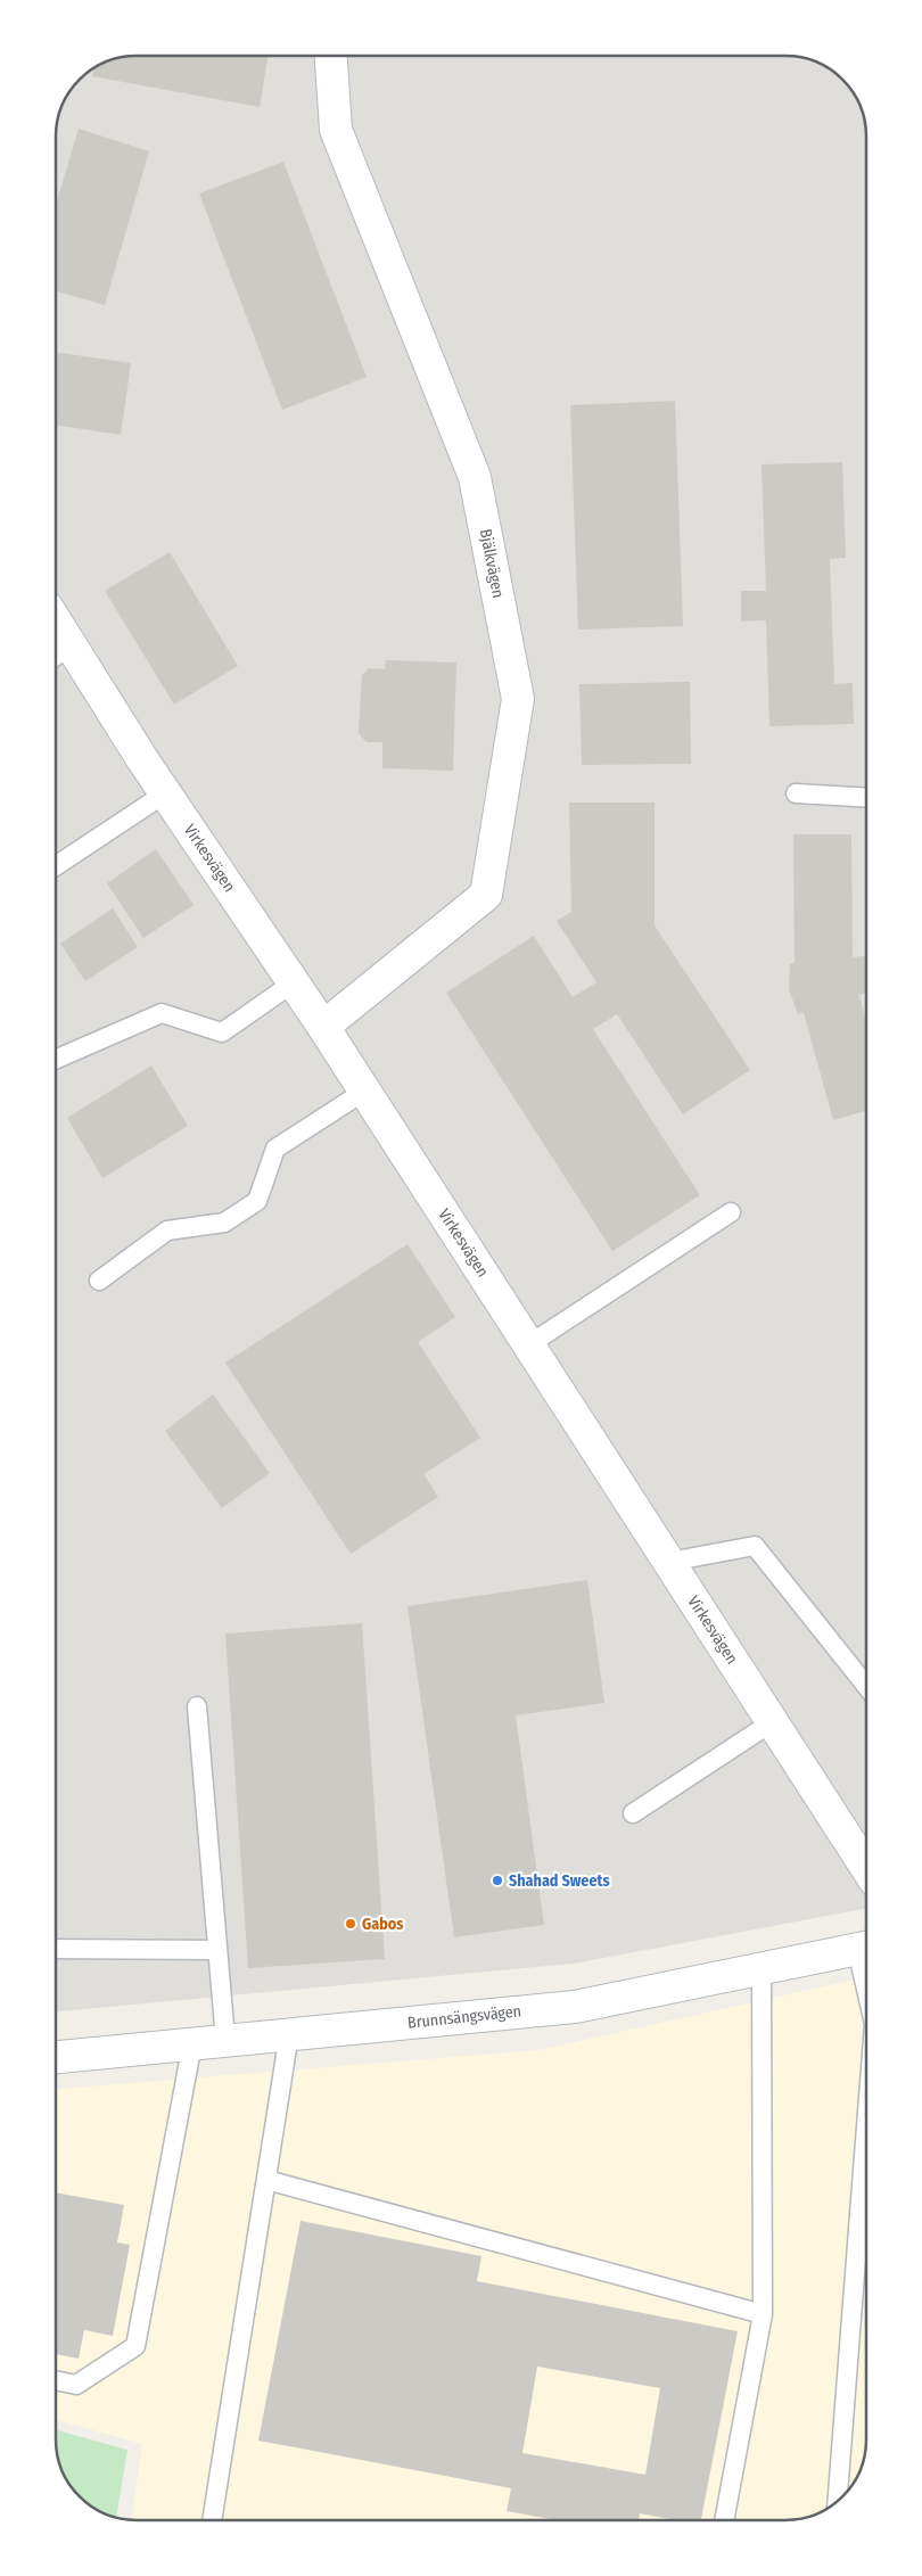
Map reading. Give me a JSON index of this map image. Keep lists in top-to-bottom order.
{
  "streets": {
    "street": ["Bjälkvägen", "Virkesvägen", "Brunnsängsvägen"]
  },
  "crossings": [
    ["Bjälkvägen", "Virkesvägen"]
  ],
  "places": ["Shahad Sweets", "Gabos"]
}
